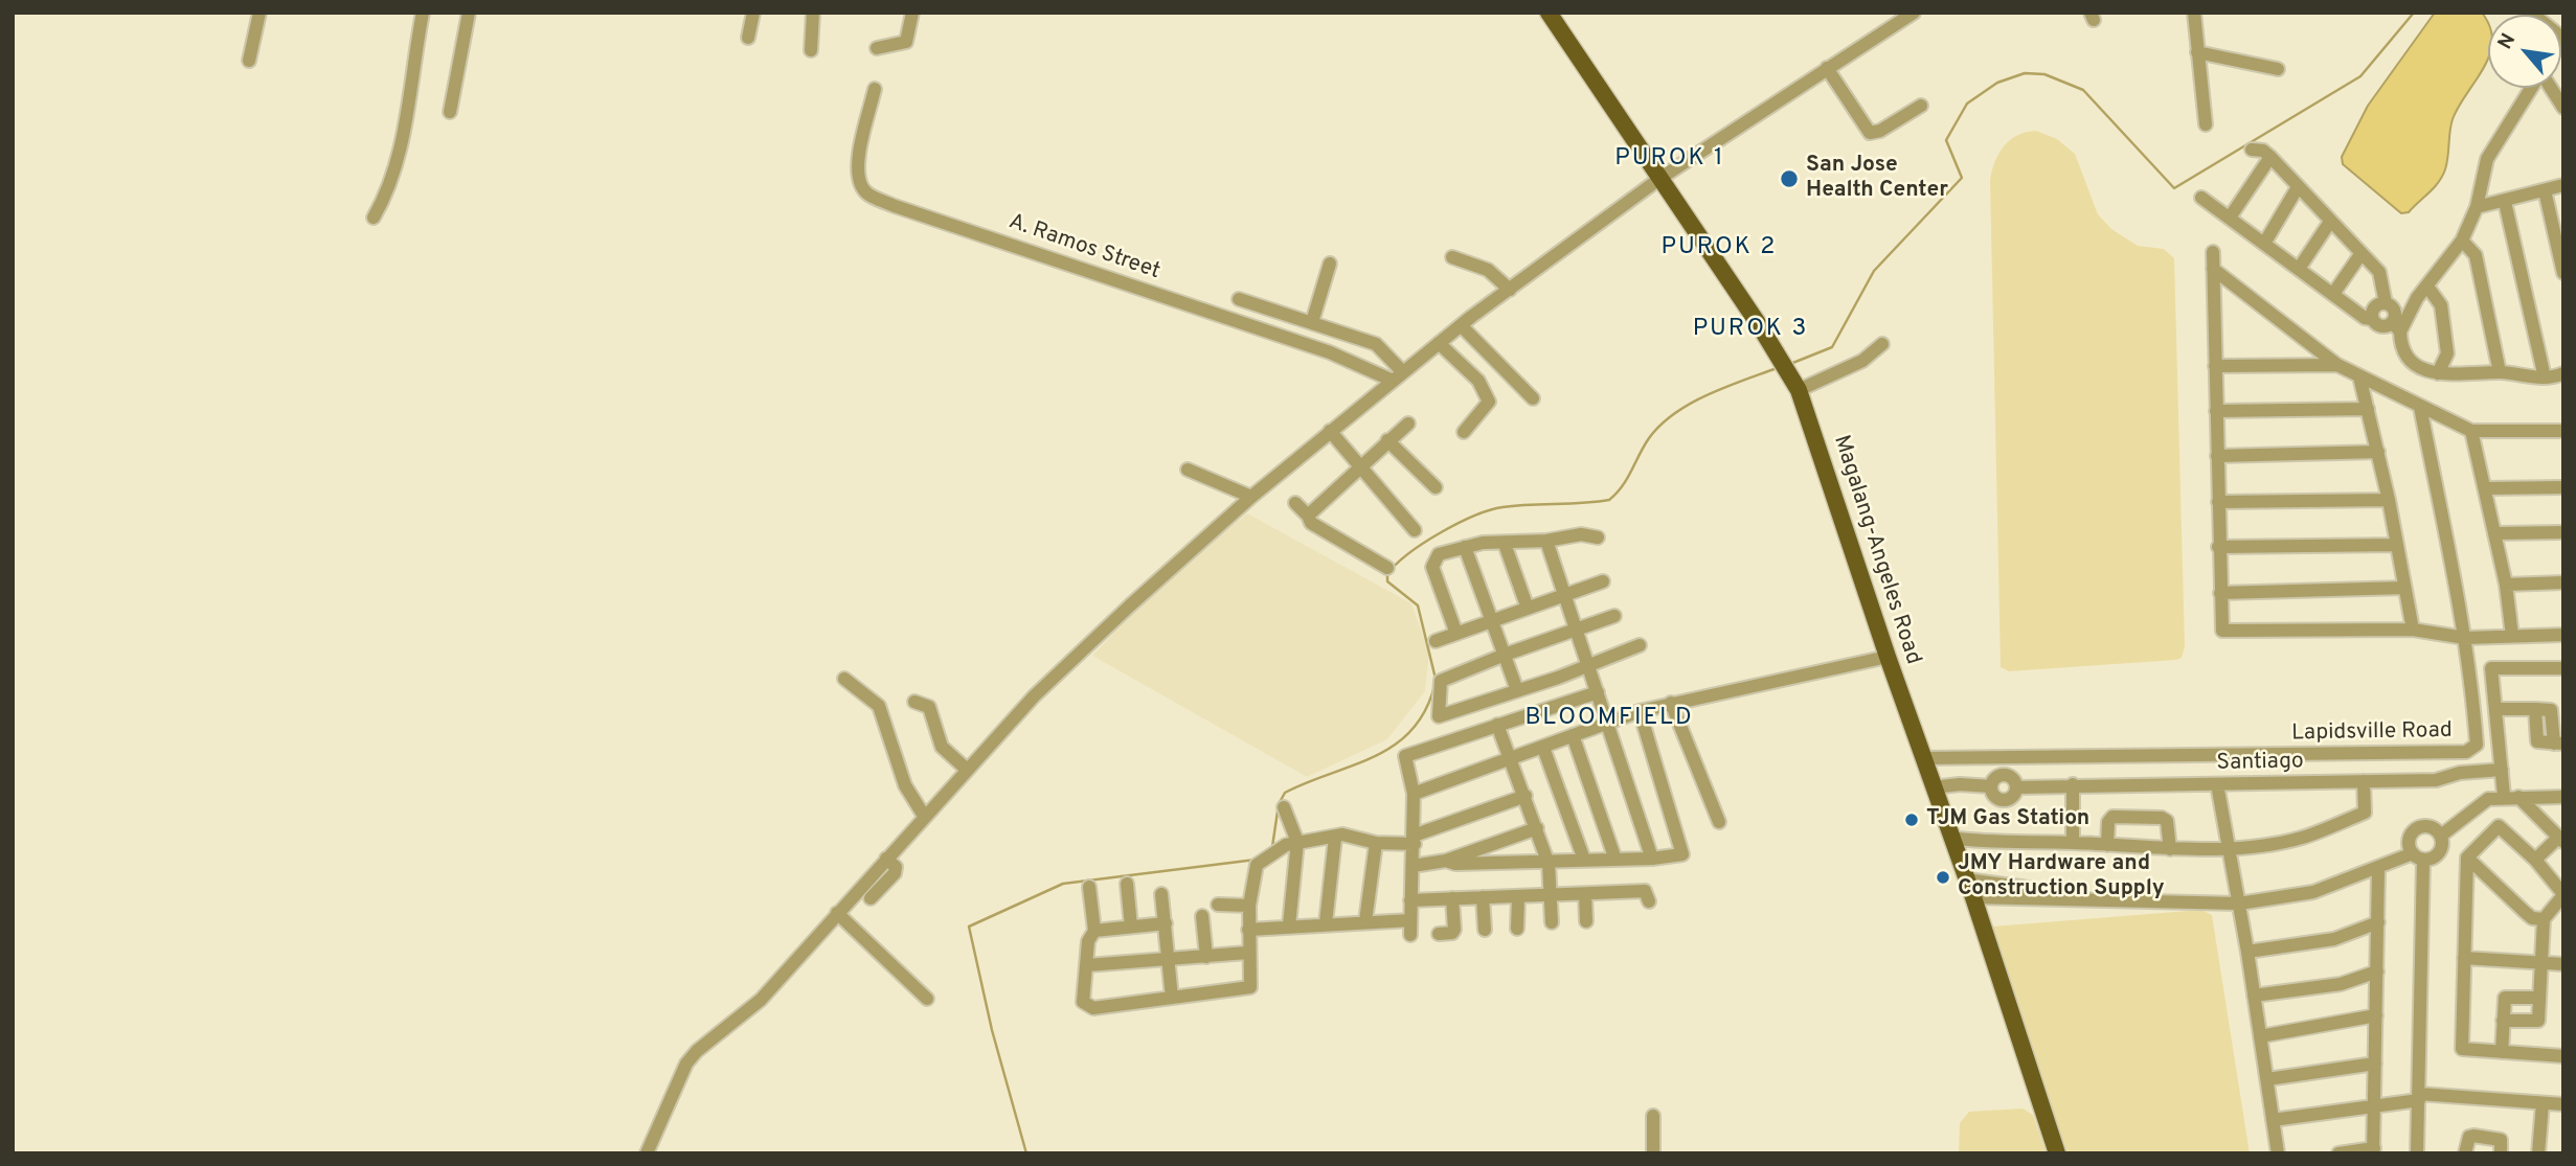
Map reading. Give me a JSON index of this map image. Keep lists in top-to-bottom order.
{
  "streets": {
    "main road": ["Magalang-Angeles Road"],
    "street": ["A. Ramos Street", "Lapidsville Road", "Santiago"]
  },
  "crossings": [
    ["Magalang-Angeles Road", "Lapidsville Road"],
    ["Magalang-Angeles Road", "Santiago"]
  ],
  "districts": [
    "PUROK 1",
    "PUROK 2",
    "PUROK 3",
    "BLOOMFIELD"
  ],
  "places": ["San Jose Health Center", "TJM Gas Station", "JMY Hardware and Construction Supply"],
  "north": "top left"
}
